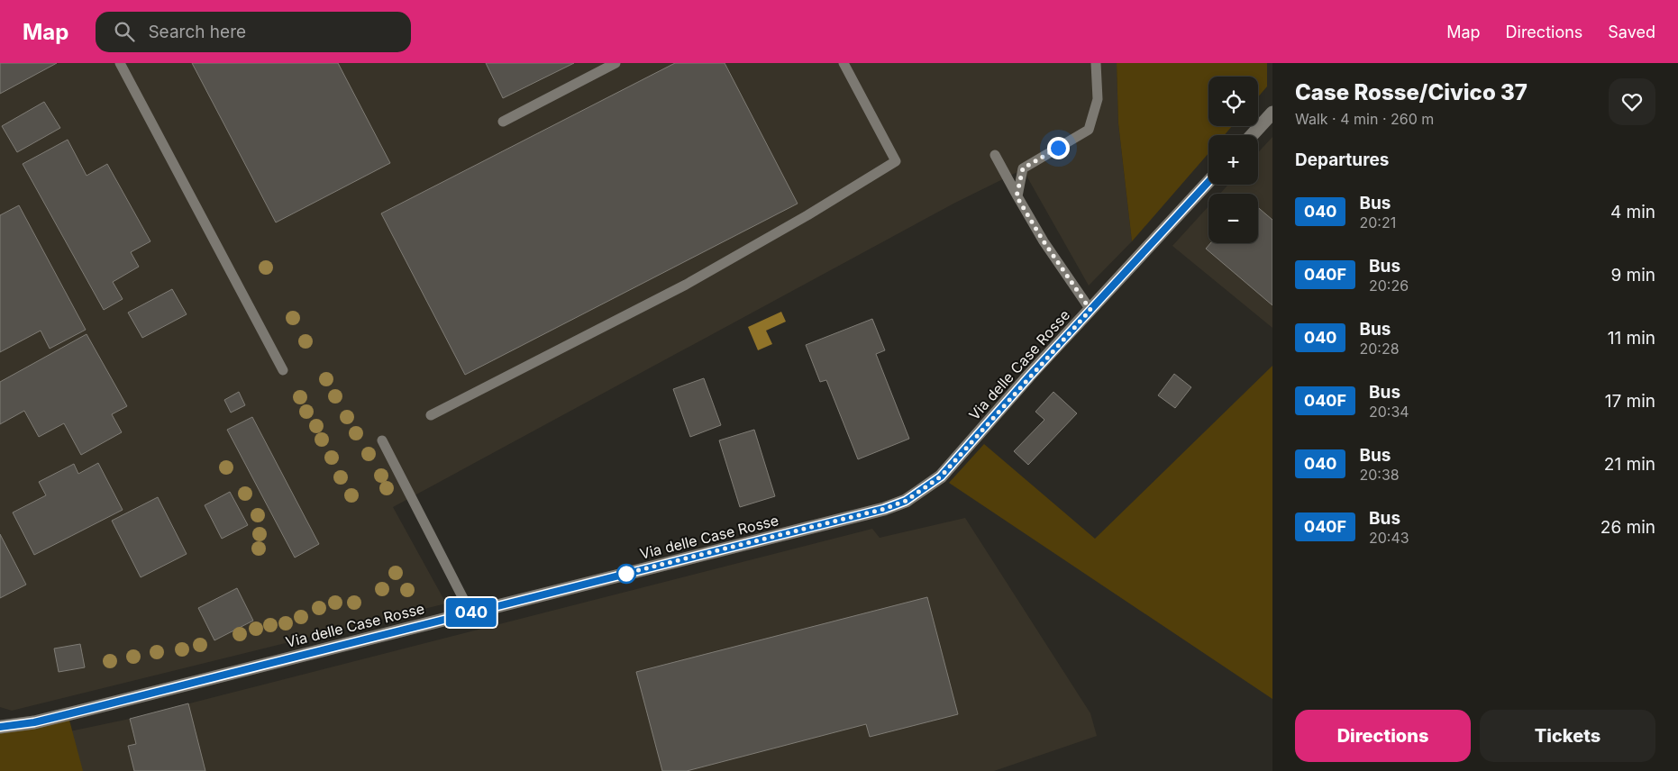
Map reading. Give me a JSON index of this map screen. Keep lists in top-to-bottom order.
{
  "streets": {
    "street": ["Via delle Case Rosse"]
  },
  "lines": ["bus line 040"],
  "page": {
    "header": "Map",
    "search": "Search here",
    "nav": ["Map", "Directions", "Saved"],
    "on_map": "040",
    "heading": [
      ["Case Rosse/Civico 37", "Walk · 4 min · 260 m"],
      "Departures"
    ],
    "map_buttons": ["+", "−"],
    "list": [
      {
        "mark": "040",
        "name": "Bus",
        "note": "20:21",
        "value": "4 min"
      },
      {
        "mark": "040F",
        "name": "Bus",
        "note": "20:26",
        "value": "9 min"
      },
      {
        "mark": "040",
        "name": "Bus",
        "note": "20:28",
        "value": "11 min"
      },
      {
        "mark": "040F",
        "name": "Bus",
        "note": "20:34",
        "value": "17 min"
      },
      {
        "mark": "040",
        "name": "Bus",
        "note": "20:38",
        "value": "21 min"
      },
      {
        "mark": "040F",
        "name": "Bus",
        "note": "20:43",
        "value": "26 min"
      }
    ],
    "buttons": ["Directions", "Tickets"]
  }
}
